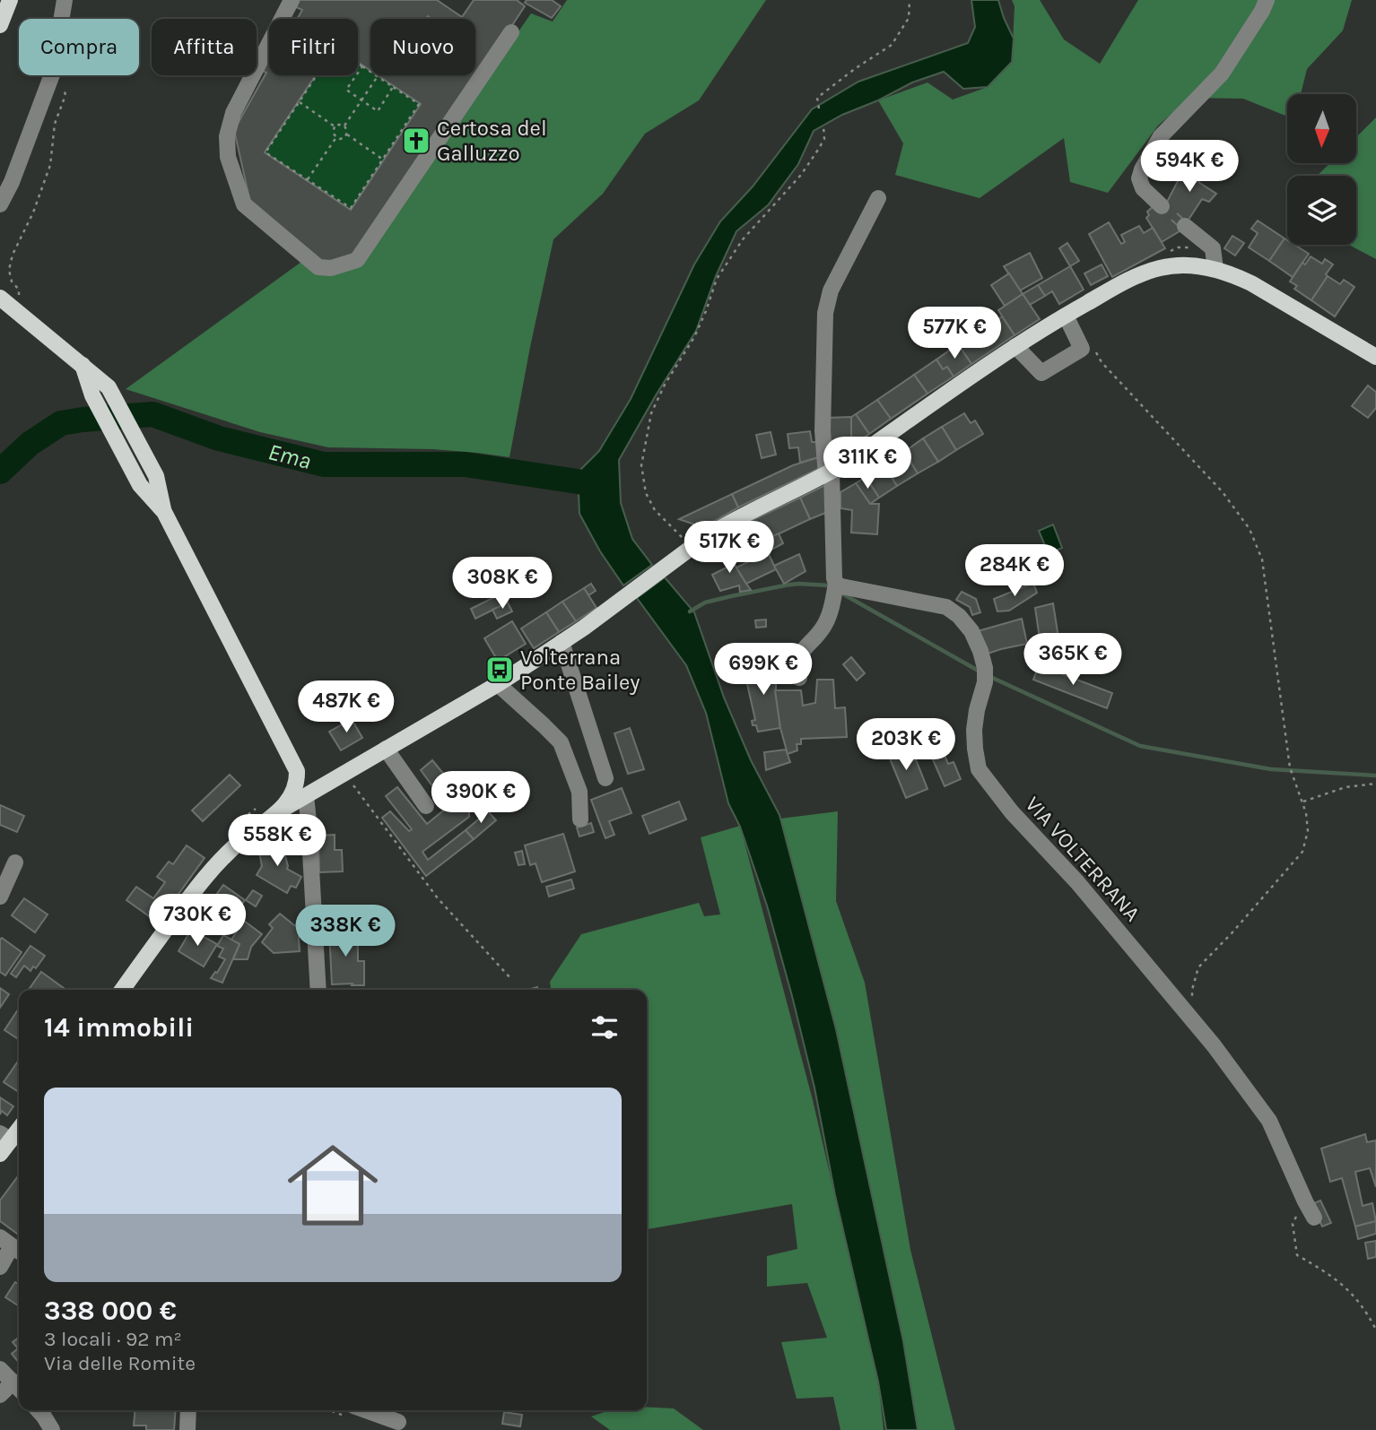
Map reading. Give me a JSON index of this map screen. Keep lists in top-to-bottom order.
{
  "streets": {
    "street": ["VIA VOLTERRANA"]
  },
  "water": ["Ema"],
  "places": {
    "church": ["Certosa del Galluzzo"],
    "bus stop": ["Volterrana Ponte Bailey"]
  },
  "north": "bottom",
  "page": {
    "chip": [
      "Compra",
      "Affitta",
      "Filtri",
      "Nuovo"
    ],
    "price": [
      "594K €",
      "577K €",
      "311K €",
      "517K €",
      "284K €",
      "308K €",
      "365K €",
      "699K €",
      "487K €",
      "203K €",
      "390K €",
      "558K €",
      "730K €",
      "338K €"
    ],
    "heading": "14 immobili",
    "list": [
      {
        "name": "338 000 €",
        "note": "3 locali · 92 m² · Via delle Romite"
      }
    ]
  }
}
